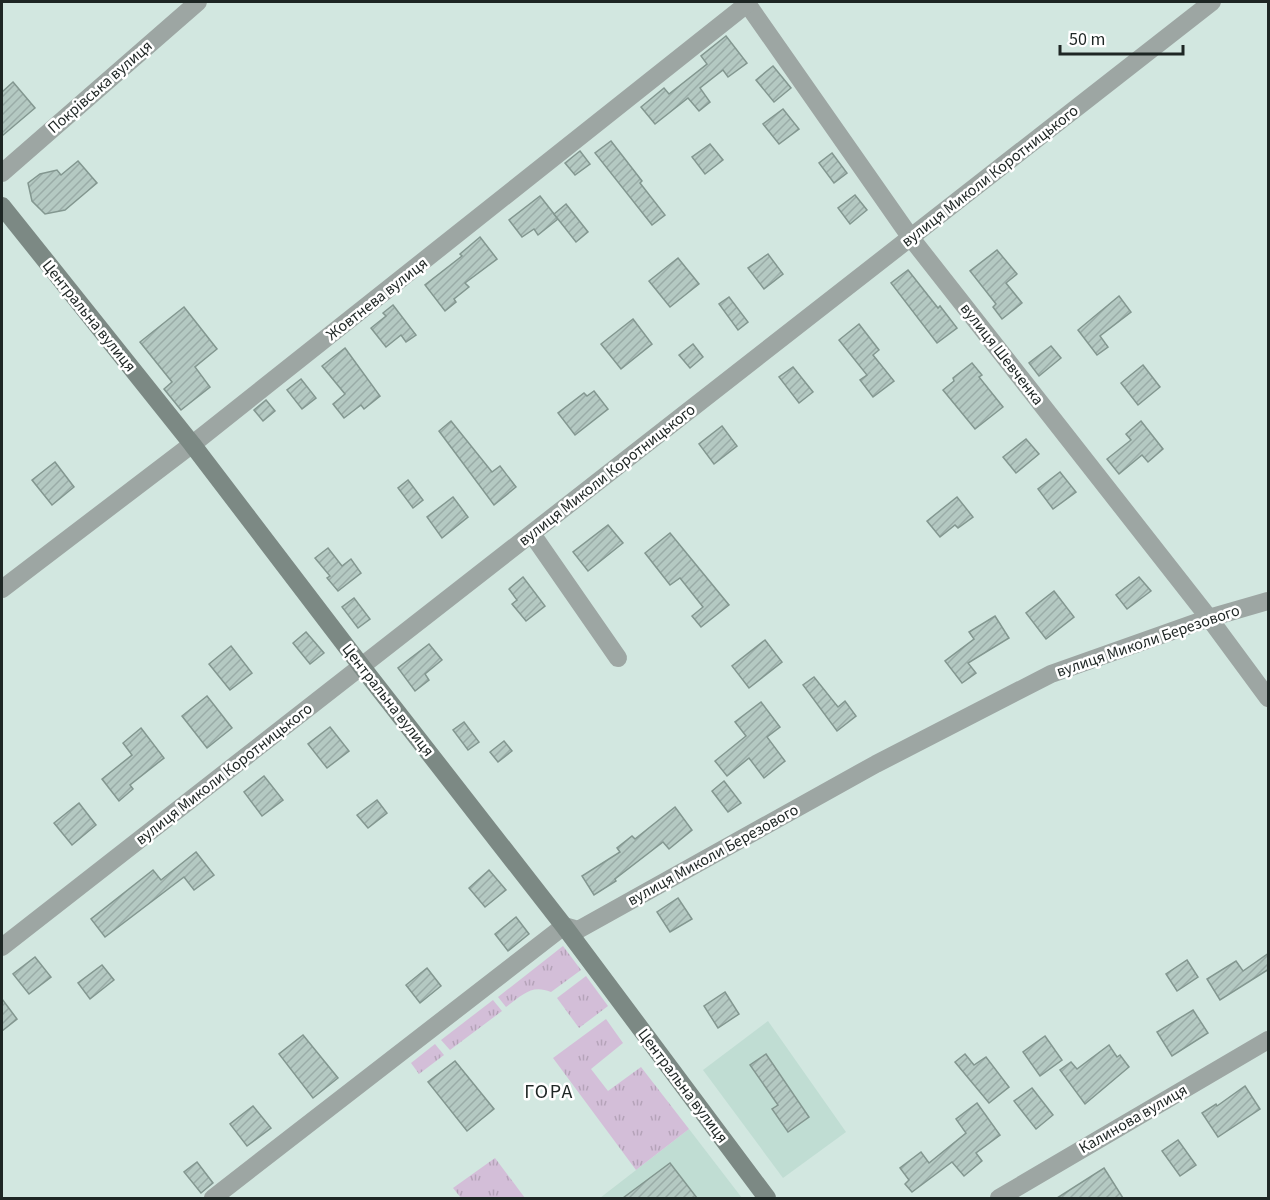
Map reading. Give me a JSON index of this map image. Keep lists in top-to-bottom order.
{
  "streets": {
    "main road": ["Центральна вулиця"],
    "street": [
      "Покрівська вулиця",
      "вулиця Миколи Коротницького",
      "Жовтнева вулиця",
      "вулиця Шевченка",
      "вулиця Миколи Березового",
      "Калинова вулиця"
    ]
  },
  "crossings": [
    ["вулиця Миколи Коротницького", "Центральна вулиця"],
    ["вулиця Миколи Коротницького", "вулиця Шевченка"],
    ["Жовтнева вулиця", "Центральна вулиця"],
    ["Жовтнева вулиця", "вулиця Шевченка"],
    ["Центральна вулиця", "вулиця Миколи Березового"],
    ["вулиця Шевченка", "вулиця Миколи Березового"]
  ],
  "districts": ["ГОРА"],
  "scale_bar": "50 m"
}
